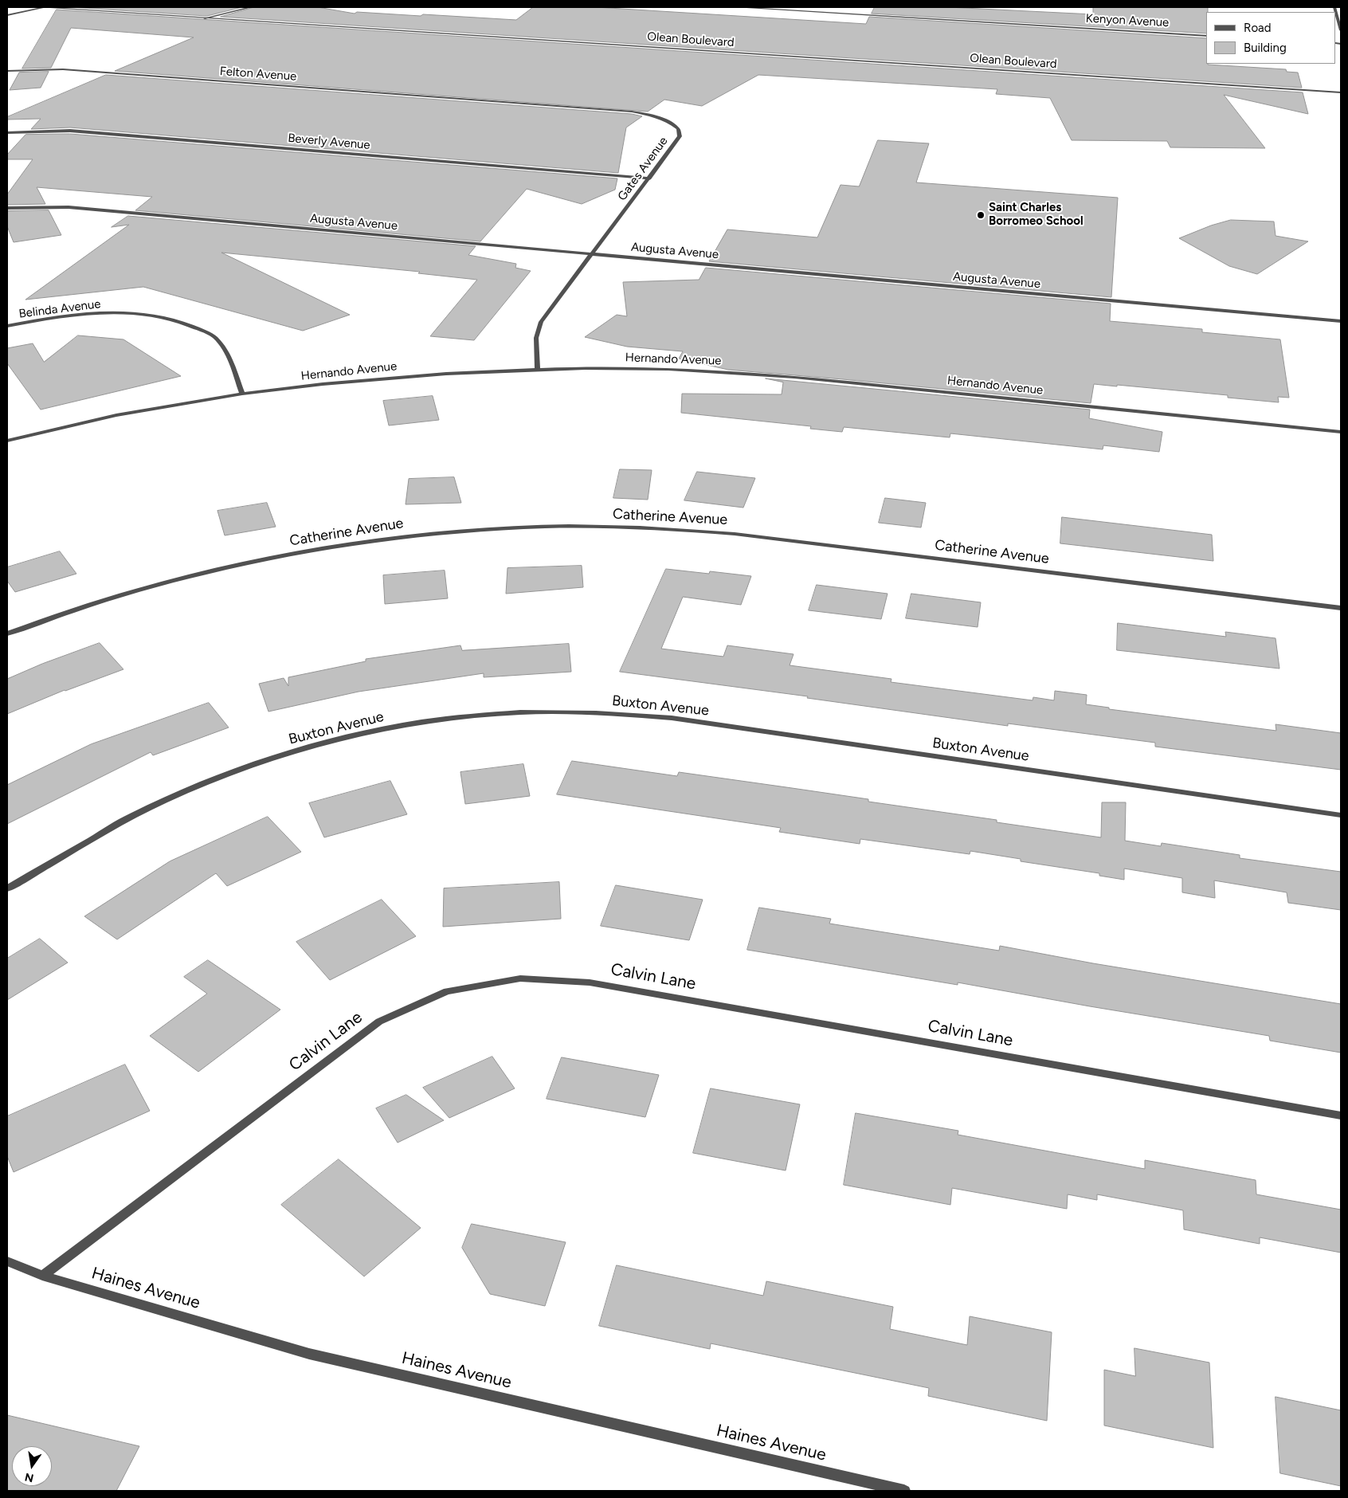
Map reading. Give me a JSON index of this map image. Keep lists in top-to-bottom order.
{
  "streets": {
    "street": [
      "Kenyon Avenue",
      "Olean Boulevard",
      "Felton Avenue",
      "Beverly Avenue",
      "Gates Avenue",
      "Augusta Avenue",
      "Belinda Avenue",
      "Hernando Avenue",
      "Catherine Avenue",
      "Buxton Avenue",
      "Calvin Lane",
      "Haines Avenue"
    ]
  },
  "crossings": [
    ["Felton Avenue", "Gates Avenue"],
    ["Beverly Avenue", "Gates Avenue"],
    ["Gates Avenue", "Augusta Avenue"],
    ["Gates Avenue", "Hernando Avenue"],
    ["Belinda Avenue", "Hernando Avenue"],
    ["Calvin Lane", "Haines Avenue"]
  ],
  "places": ["Saint Charles Borromeo School"],
  "legend": ["Road", "Building"],
  "north": "bottom"
}
